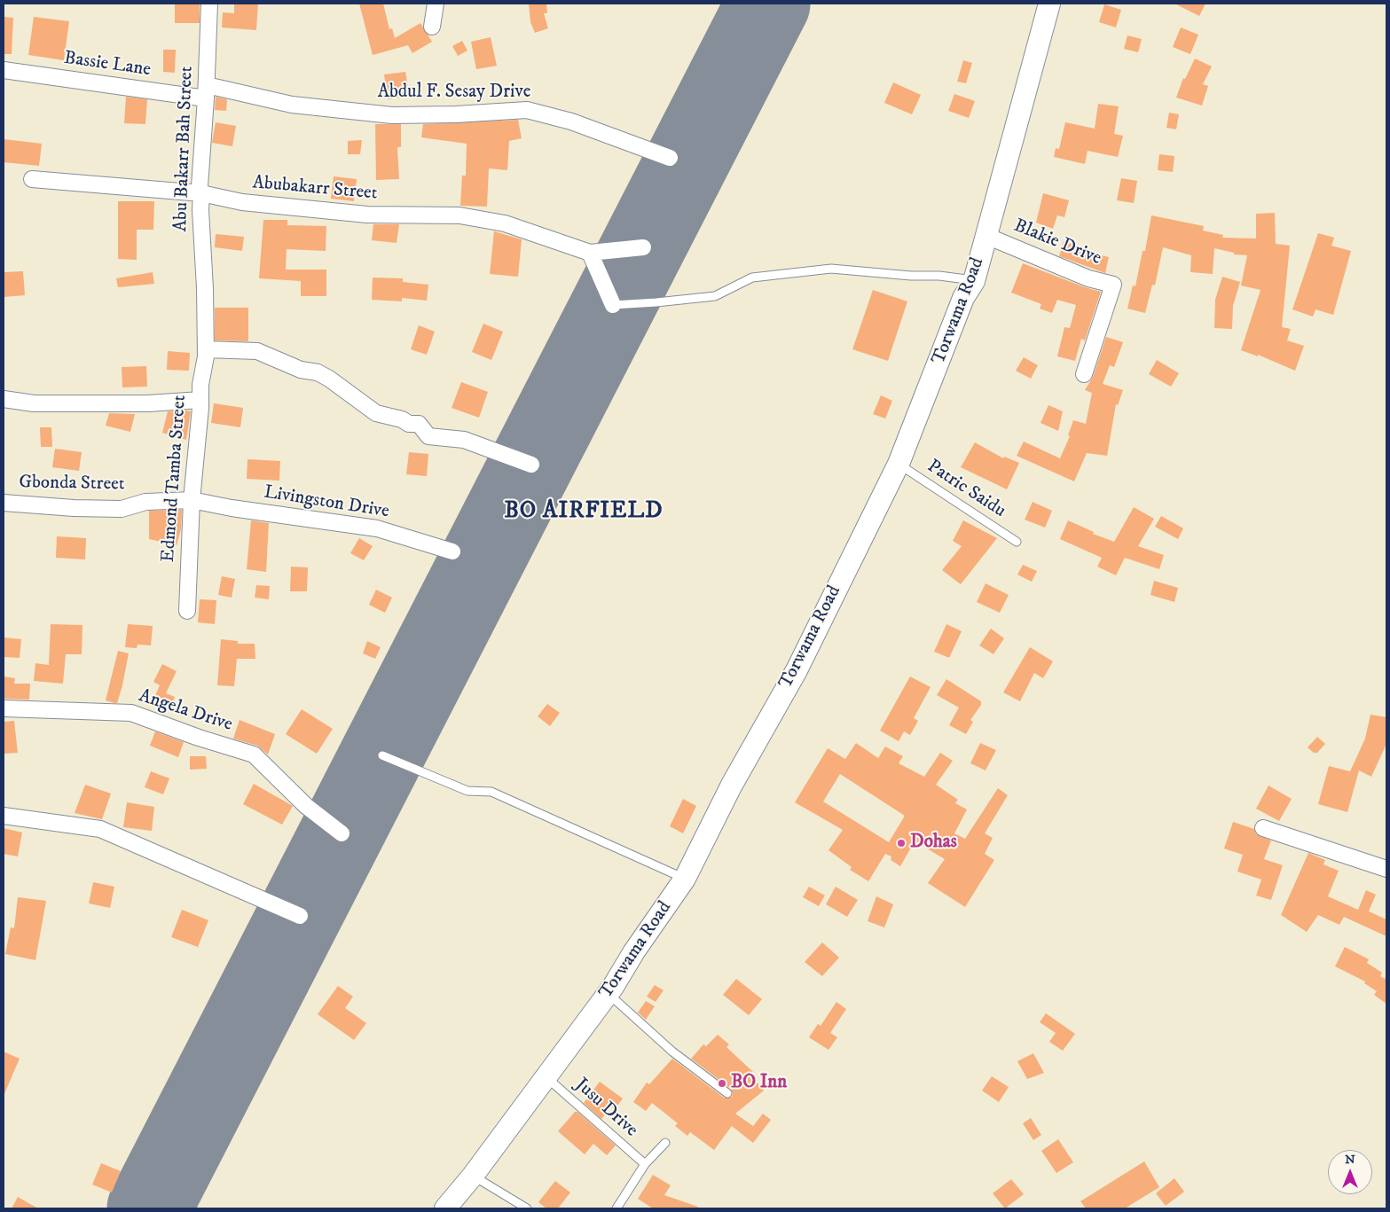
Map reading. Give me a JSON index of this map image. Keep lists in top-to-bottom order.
{
  "streets": {
    "main road": ["Torwama Road"],
    "street": [
      "Bassie Lane",
      "Abdul F. Sesay Drive",
      "Abu Bakarr Bah Street",
      "Abubakarr Street",
      "Blakie Drive",
      "Edmond Tamba Street",
      "Gbonda Street",
      "Livingston Drive",
      "Angela Drive"
    ],
    "lane": ["Patric Saidu", "Jusu Drive"]
  },
  "crossings": [
    ["Bassie Lane", "Abdul F. Sesay Drive"],
    ["Bassie Lane", "Abu Bakarr Bah Street"],
    ["Abdul F. Sesay Drive", "Abu Bakarr Bah Street"],
    ["Abu Bakarr Bah Street", "Abubakarr Street"],
    ["Abu Bakarr Bah Street", "Edmond Tamba Street"],
    ["Blakie Drive", "Torwama Road"],
    ["Torwama Road", "Patric Saidu"],
    ["Torwama Road", "Jusu Drive"],
    ["Edmond Tamba Street", "Gbonda Street"],
    ["Edmond Tamba Street", "Livingston Drive"],
    ["Gbonda Street", "Livingston Drive"]
  ],
  "districts": ["BO AIRFIELD"],
  "places": ["Dohas", "BO Inn"],
  "north": "top"
}
